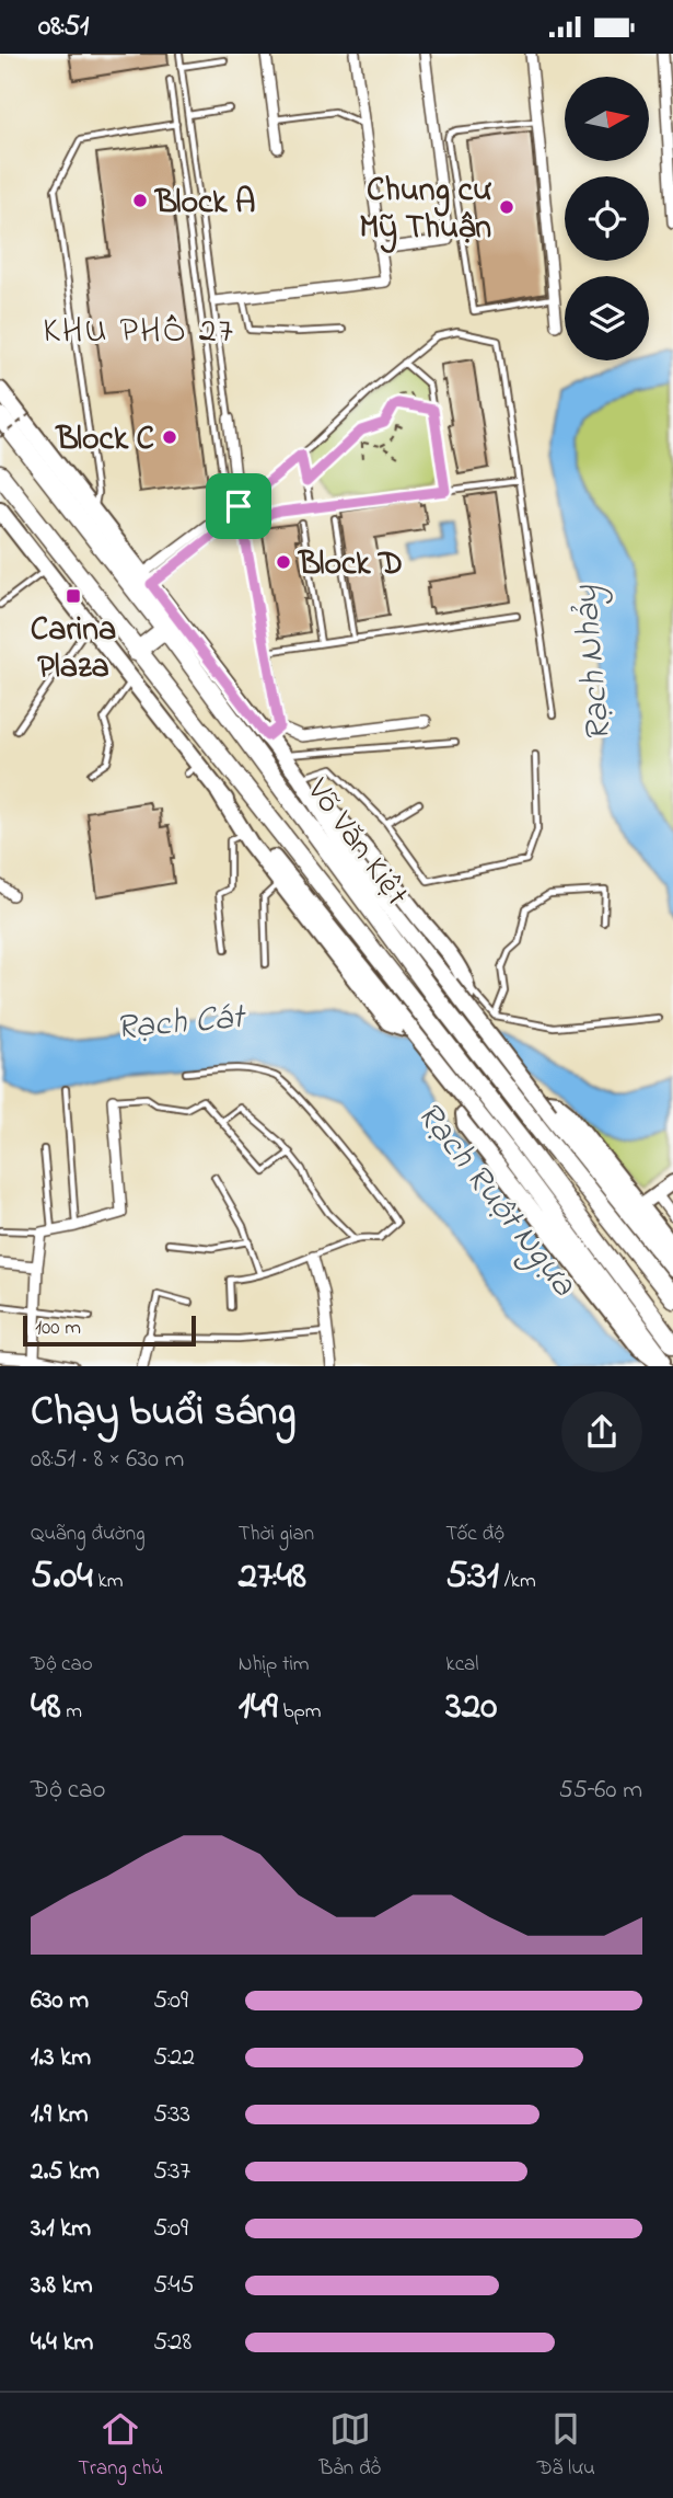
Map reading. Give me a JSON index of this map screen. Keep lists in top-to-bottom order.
{
  "streets": {
    "highway": ["Võ Văn Kiệt"]
  },
  "districts": ["KHU PHỐ 27"],
  "water": ["Rạch Nhảy", "Rạch Cát", "Rạch Ruột Ngựa"],
  "places": {
    "other": [
      "Block A",
      "Chung cư Mỹ Thuận",
      "Block C",
      "Block D"
    ],
    "transit": ["Carina Plaza"]
  },
  "scale_bar": "100 m",
  "north": "right",
  "page": {
    "status": "08:51",
    "scale": "100 m",
    "heading": ["Chạy buổi sáng", "08:51 · 8 × 630 m"],
    "stats": [
      ["Quãng đường", "5.04 km"],
      ["Thời gian", "27:48"],
      ["Tốc độ", "5:31 /km"],
      ["Độ cao", "48 m"],
      ["Nhịp tim", "149 bpm"],
      ["kcal", "320"]
    ],
    "chart": ["Độ cao", "55–60 m"],
    "list": [
      {
        "name": "630 m",
        "note": "5:09"
      },
      {
        "name": "1.3 km",
        "note": "5:22"
      },
      {
        "name": "1.9 km",
        "note": "5:33"
      },
      {
        "name": "2.5 km",
        "note": "5:37"
      },
      {
        "name": "3.1 km",
        "note": "5:09"
      },
      {
        "name": "3.8 km",
        "note": "5:45"
      },
      {
        "name": "4.4 km",
        "note": "5:28"
      }
    ],
    "tabs": ["Trang chủ", "Bản đồ", "Đã lưu"]
  }
}
